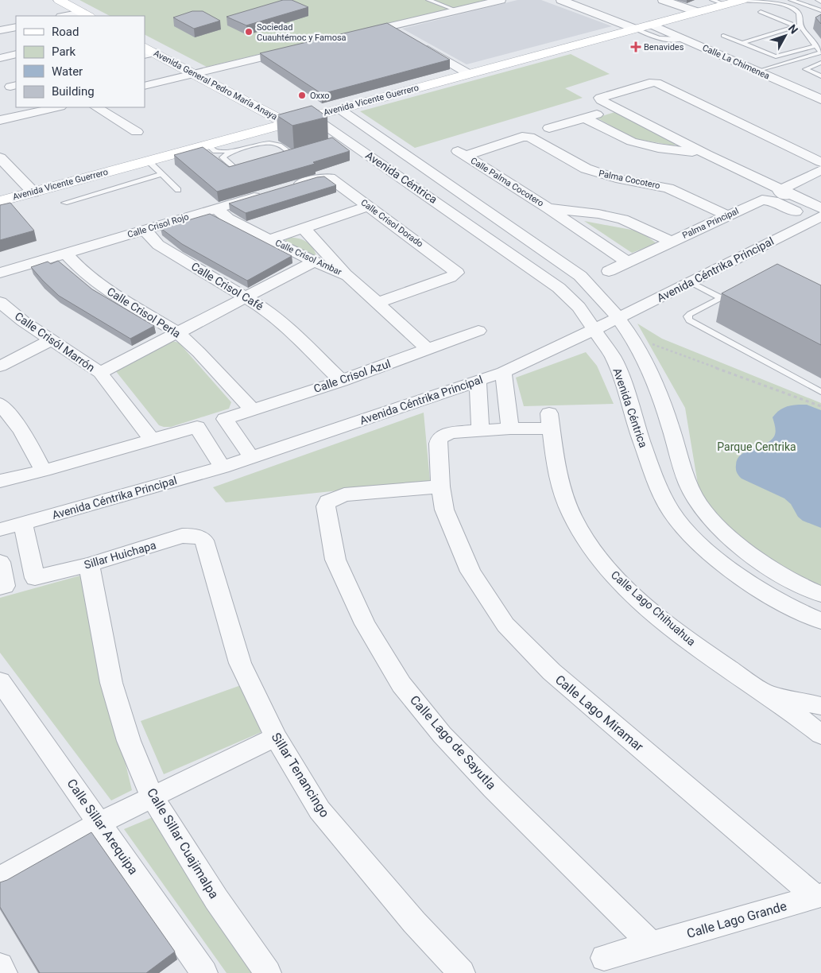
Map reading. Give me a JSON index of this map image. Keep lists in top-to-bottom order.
{
  "streets": {
    "main road": ["Avenida General Pedro María Anaya", "Avenida Vicente Guerrero"],
    "street": [
      "Calle La Chimenea",
      "Avenida Céntrica",
      "Palma Cocotero",
      "Calle Palma Cocotero",
      "Calle Crisol Dorado",
      "Palma Principal",
      "Calle Crisol Rojo",
      "Calle Crisol Ambar",
      "Avenida Céntrika Principal",
      "Calle Crisol Café",
      "Calle Crisol Perla",
      "Calle Crisól Marrón",
      "Calle Crisol Azul",
      "Sillar Huichapa",
      "Calle Lago Chihuahua",
      "Calle Lago Miramar",
      "Calle Lago de Sayutla",
      "Sillar Tenancingo",
      "Calle Sillar Arequipa",
      "Calle Sillar Cuajimalpa",
      "Calle Lago Grande"
    ]
  },
  "crossings": [
    ["Calle La Chimenea", "Avenida Vicente Guerrero"],
    ["Avenida General Pedro María Anaya", "Avenida Vicente Guerrero"],
    ["Avenida Vicente Guerrero", "Avenida Céntrica"],
    ["Avenida Céntrica", "Avenida Céntrika Principal"],
    ["Palma Cocotero", "Calle Palma Cocotero"],
    ["Palma Cocotero", "Palma Principal"],
    ["Calle Palma Cocotero", "Palma Principal"],
    ["Calle Crisol Dorado", "Calle Crisol Ambar"],
    ["Palma Principal", "Avenida Céntrika Principal"],
    ["Calle Crisol Rojo", "Calle Crisol Ambar"],
    ["Calle Crisol Rojo", "Calle Crisol Café"],
    ["Calle Crisol Rojo", "Calle Crisol Perla"],
    ["Calle Crisol Ambar", "Calle Crisol Azul"],
    ["Avenida Céntrika Principal", "Calle Crisol Azul"],
    ["Avenida Céntrika Principal", "Sillar Huichapa"],
    ["Calle Crisol Café", "Calle Crisol Azul"],
    ["Calle Crisol Perla", "Calle Crisol Azul"],
    ["Sillar Huichapa", "Sillar Tenancingo"],
    ["Sillar Huichapa", "Calle Sillar Cuajimalpa"],
    ["Calle Lago Chihuahua", "Calle Lago Miramar"],
    ["Calle Lago Miramar", "Calle Lago de Sayutla"],
    ["Calle Lago Miramar", "Calle Lago Grande"],
    ["Calle Lago de Sayutla", "Calle Lago Grande"]
  ],
  "parks": ["Parque Centrika"],
  "places": {
    "other": ["Sociedad Cuauhtémoc y Famosa", "Oxxo"],
    "health": ["Benavides"]
  },
  "legend": [
    "Road",
    "Park",
    "Water",
    "Building"
  ],
  "north": "top right"
}
